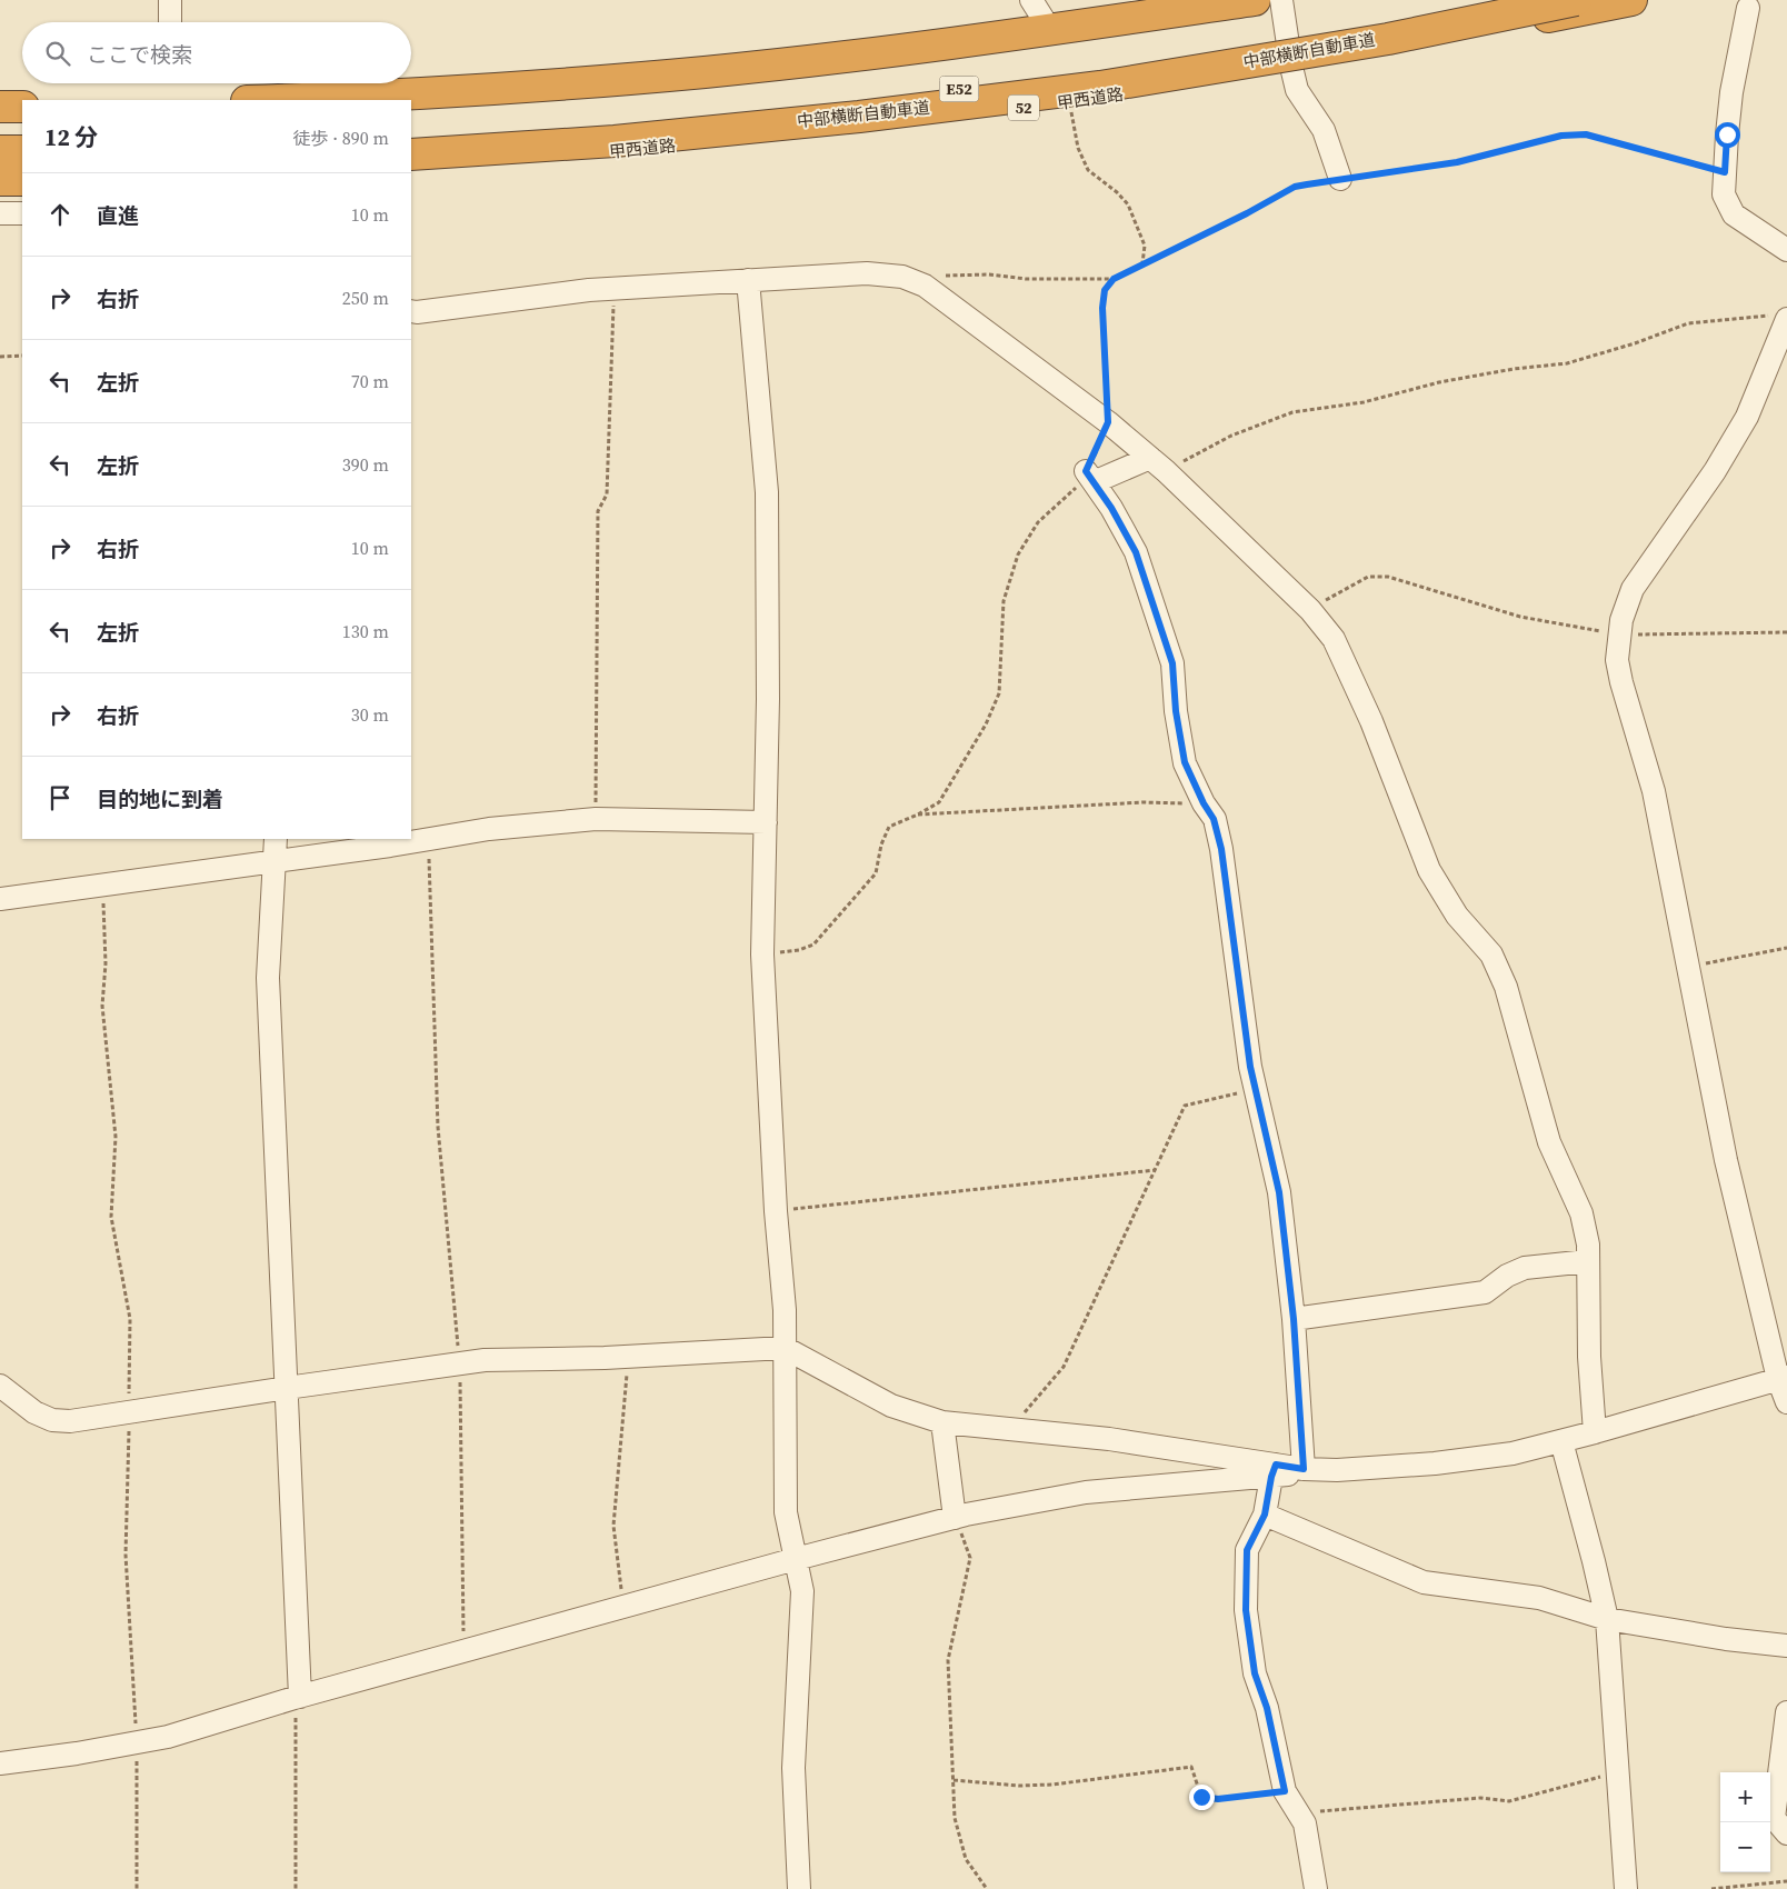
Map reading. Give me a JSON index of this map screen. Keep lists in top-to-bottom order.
{
  "streets": {
    "highway": [
      "中部横断自動車道",
      "E52",
      "甲西道路",
      "52"
    ]
  },
  "page": {
    "search": "ここで検索",
    "heading": ["12 分", "徒歩 · 890 m"],
    "list": [
      ["直進", "10 m"],
      ["右折", "250 m"],
      ["左折", "70 m"],
      ["左折", "390 m"],
      ["右折", "10 m"],
      ["左折", "130 m"],
      ["右折", "30 m"],
      "目的地に到着"
    ],
    "map_buttons": ["+", "−"]
  }
}
